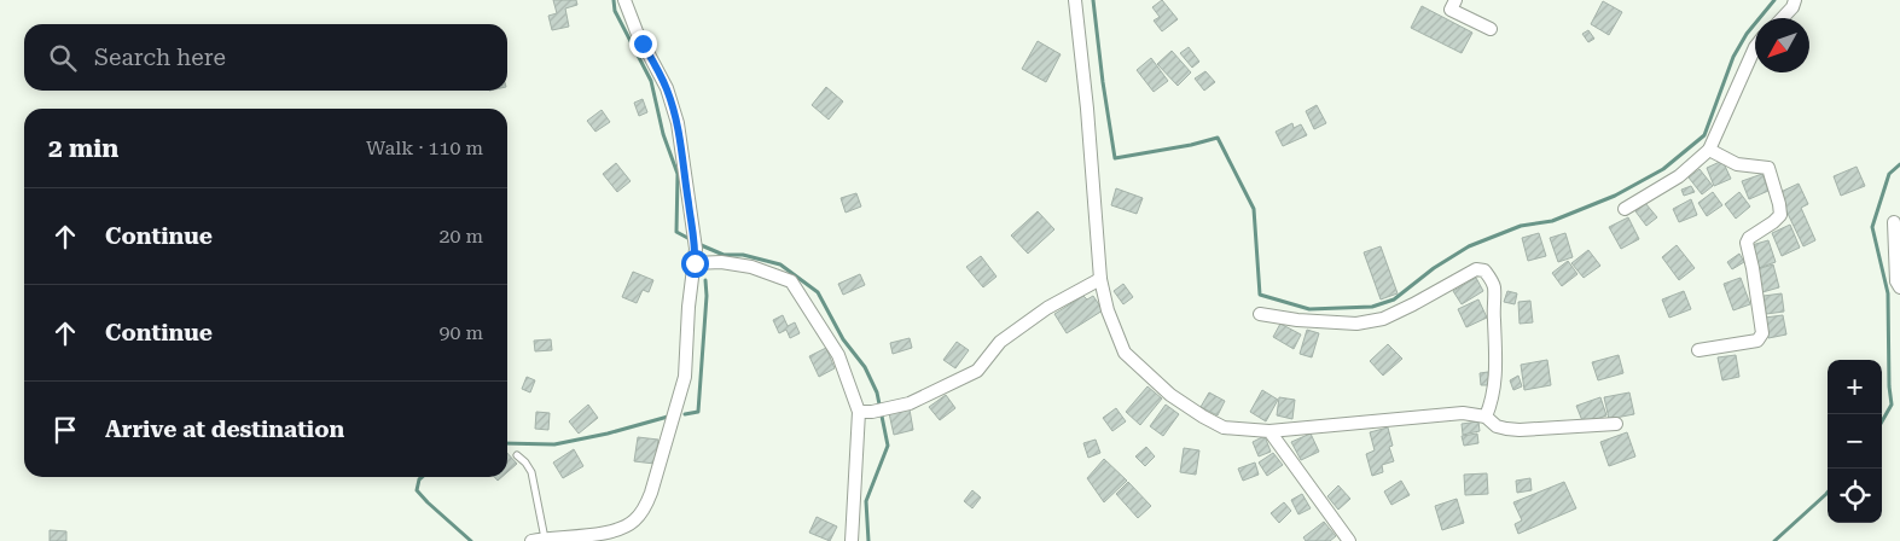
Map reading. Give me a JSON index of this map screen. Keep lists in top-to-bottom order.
{
  "north": "bottom left",
  "page": {
    "search": "Search here",
    "heading": ["2 min", "Walk · 110 m"],
    "list": [
      ["Continue", "20 m"],
      ["Continue", "90 m"],
      "Arrive at destination"
    ],
    "map_buttons": ["+", "−"]
  }
}
